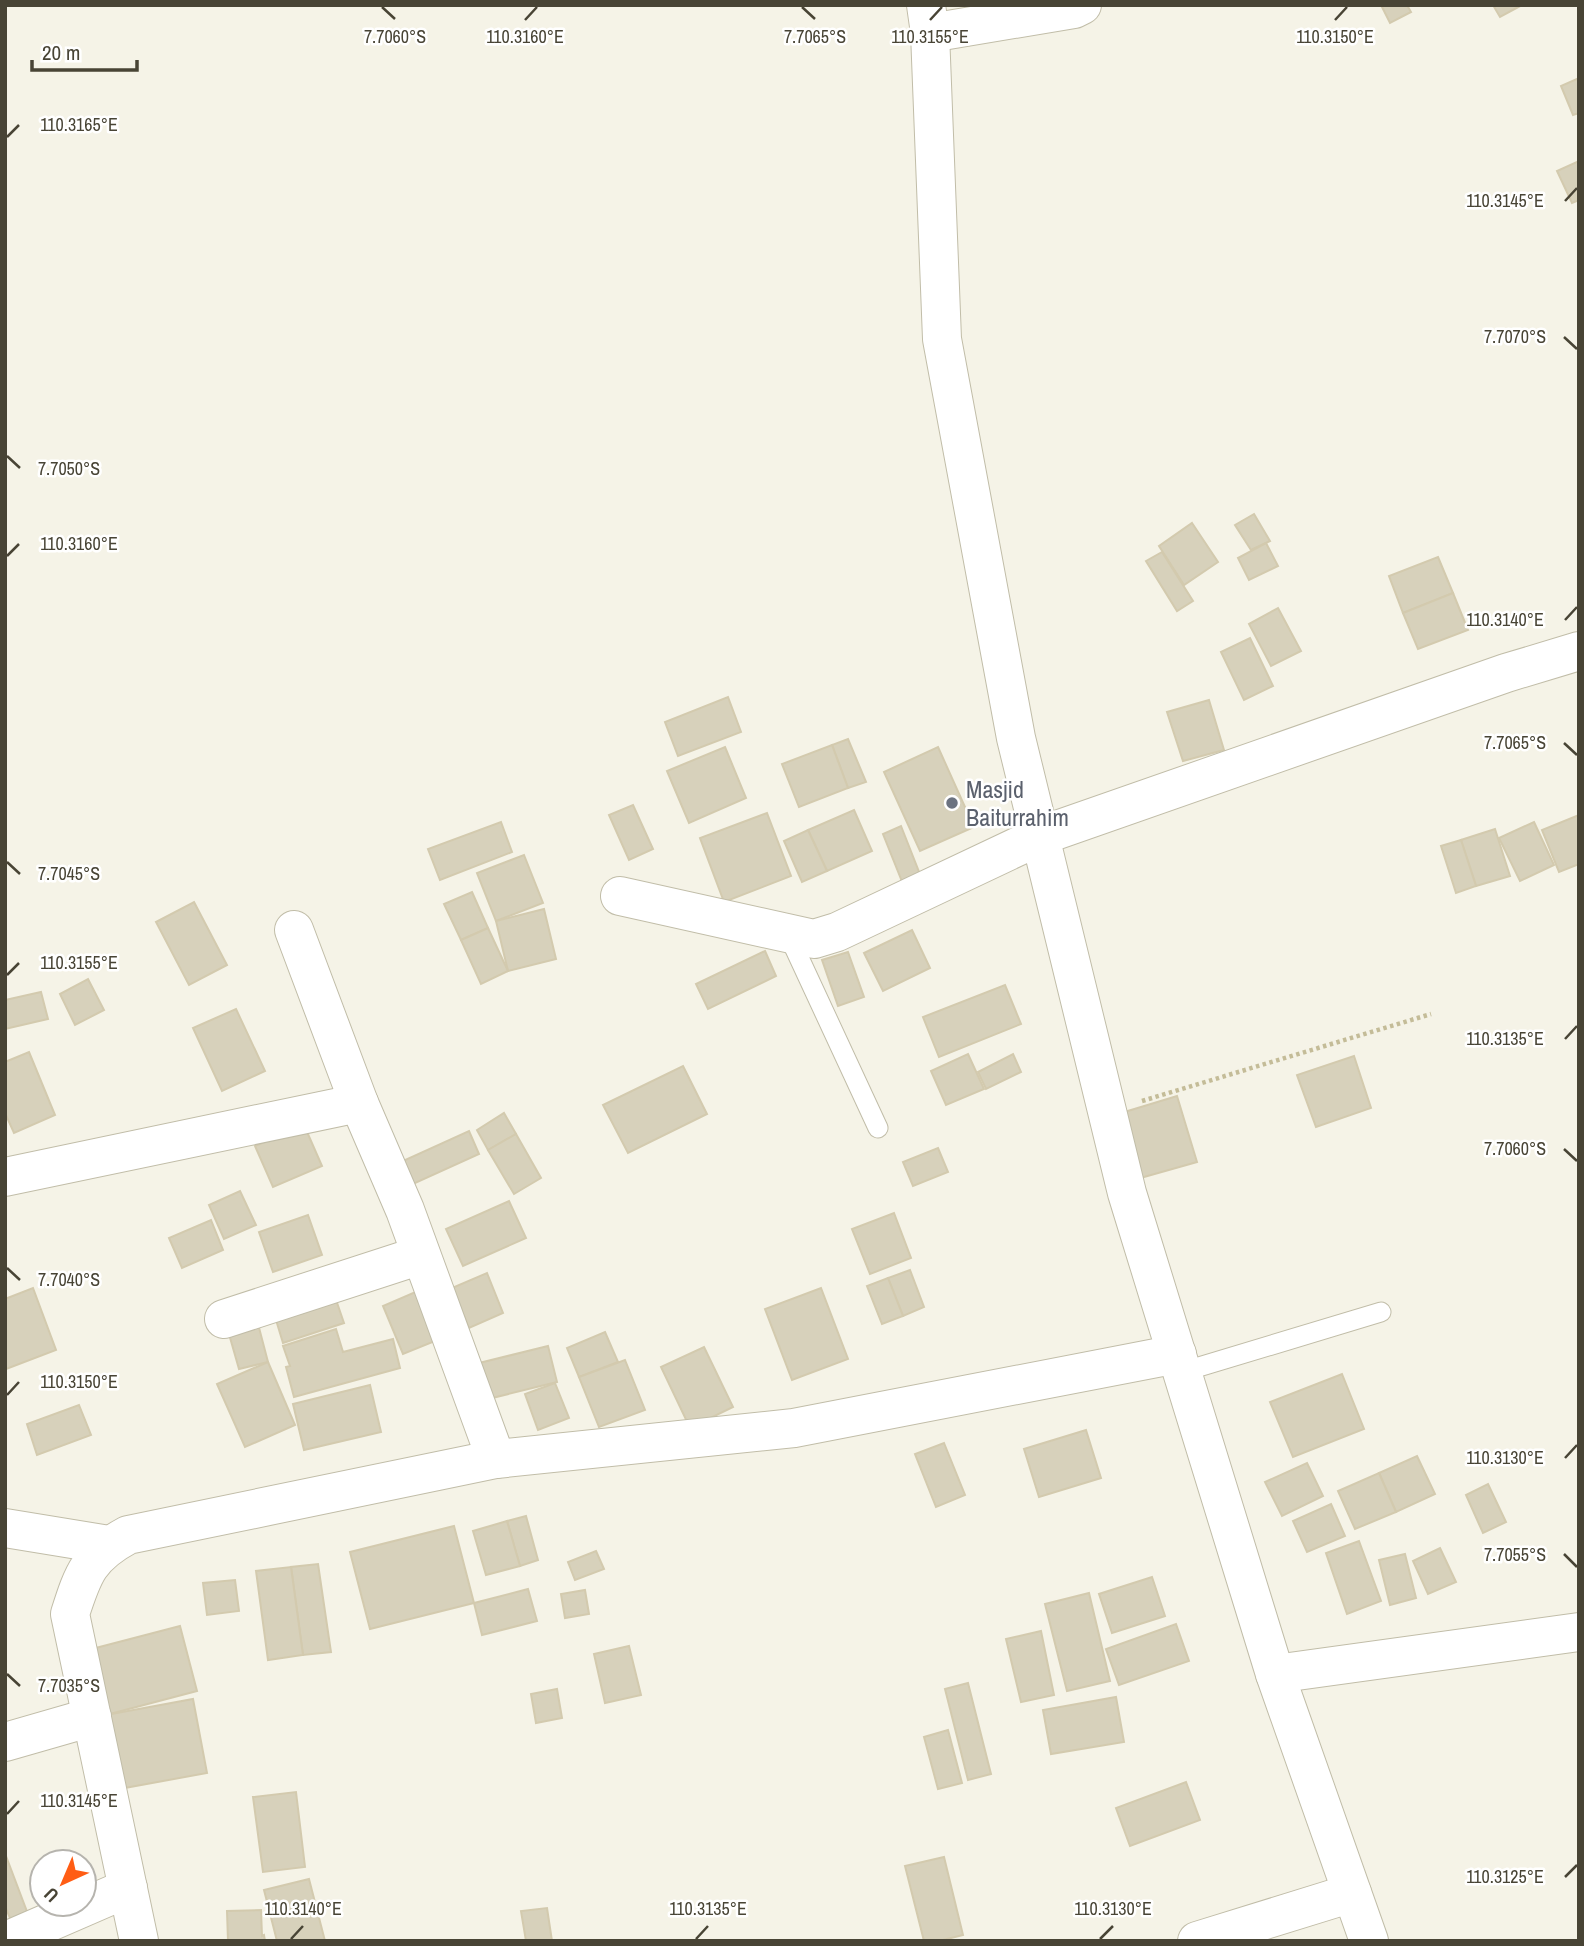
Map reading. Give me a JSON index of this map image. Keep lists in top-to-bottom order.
{
  "places": ["Masjid Baiturrahim"],
  "scale_bar": "20 m",
  "north": "bottom left",
  "coordinates": [
    "7.7060°S",
    "7.7065°S",
    "110.3160°E",
    "110.3155°E",
    "110.3150°E",
    "110.3165°E",
    "110.3145°E",
    "7.7070°S",
    "7.7050°S",
    "110.3140°E",
    "7.7045°S",
    "110.3135°E",
    "7.7040°S",
    "110.3130°E",
    "7.7055°S",
    "7.7035°S",
    "110.3125°E"
  ]
}
